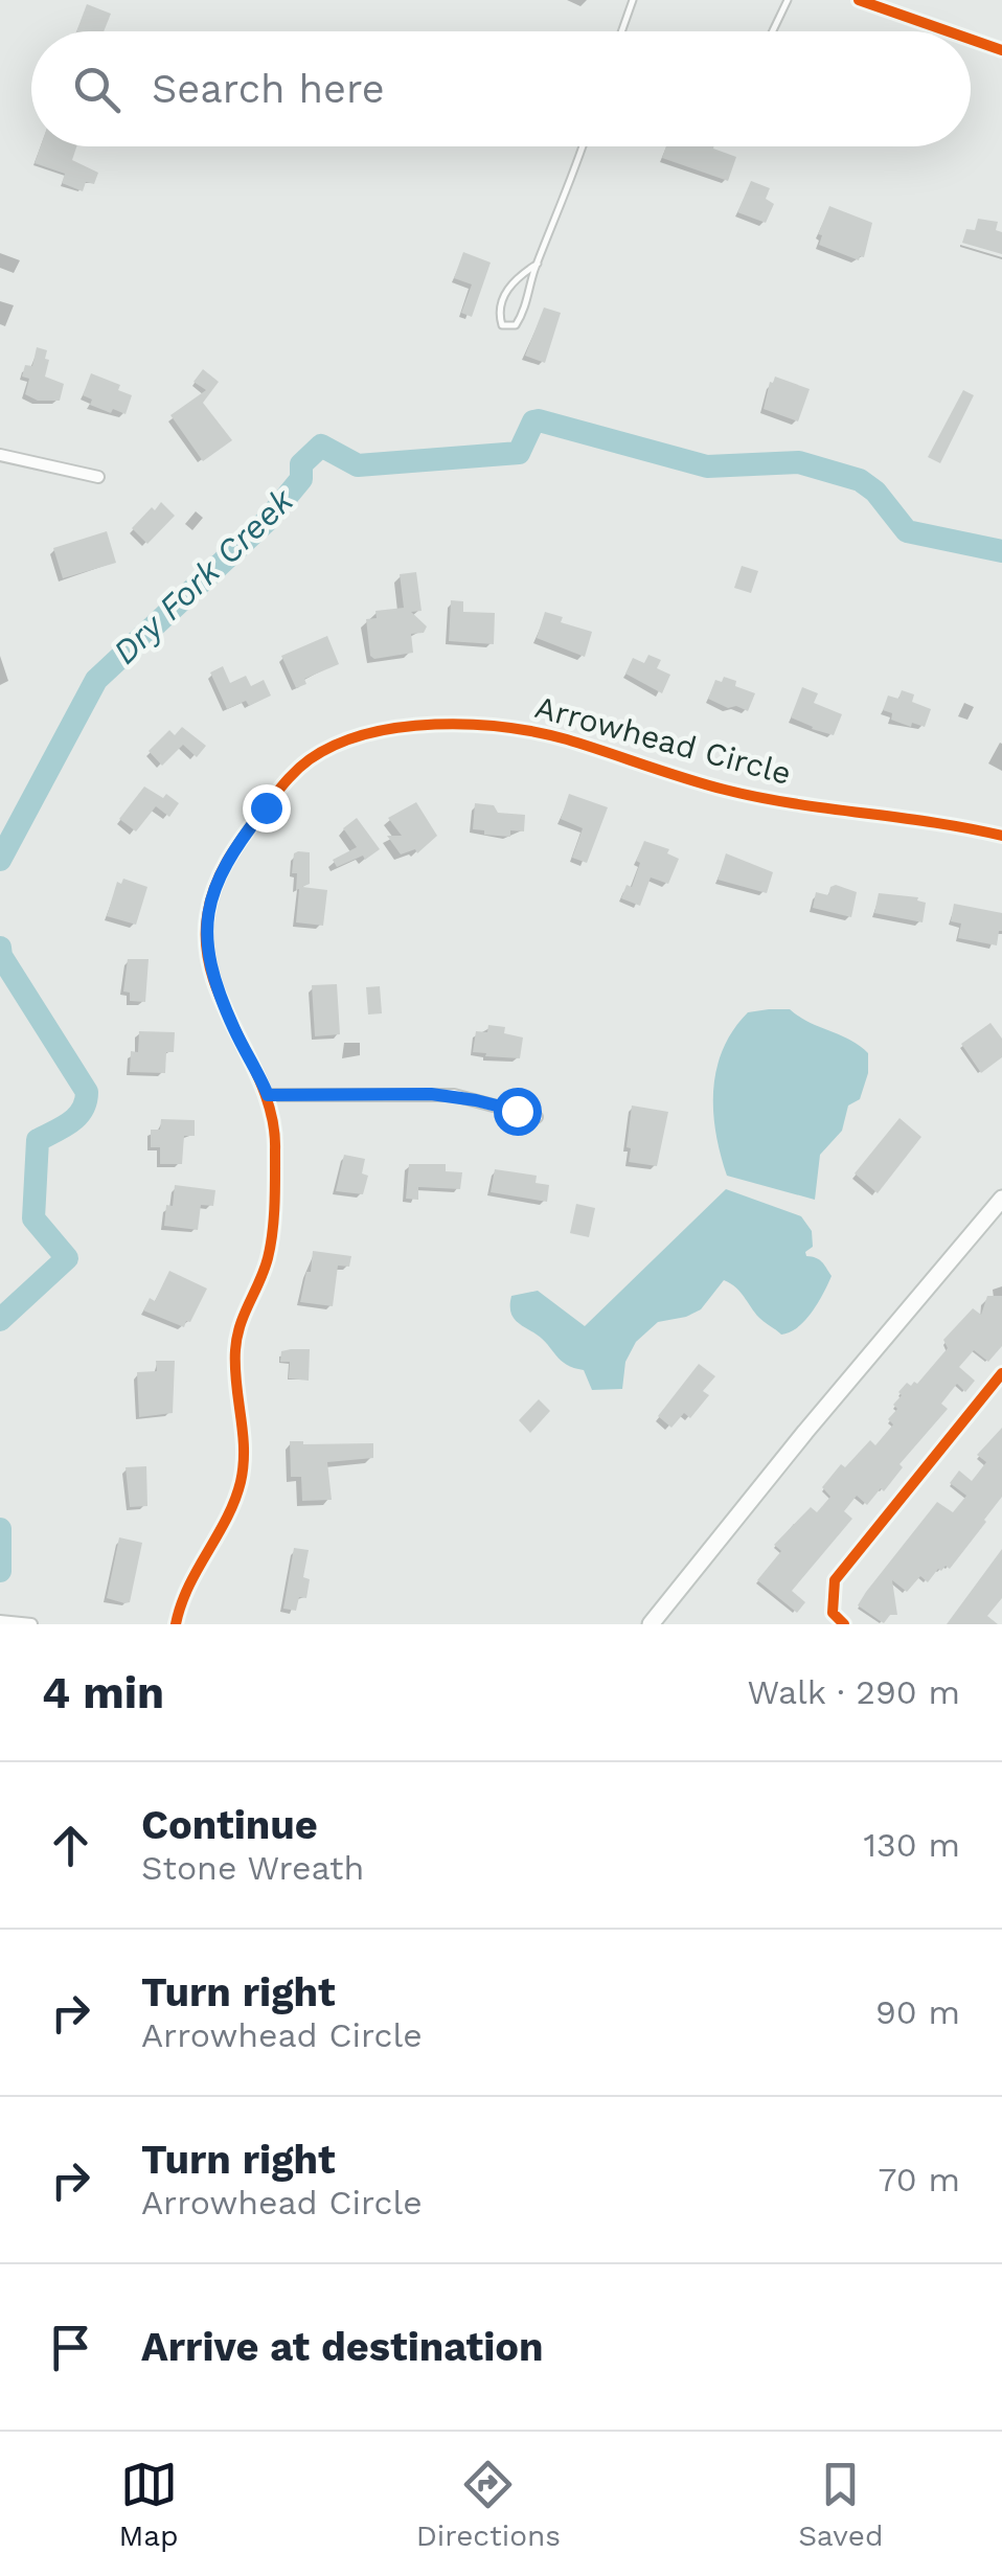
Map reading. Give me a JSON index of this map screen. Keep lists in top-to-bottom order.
{
  "streets": {
    "street": ["Arrowhead Circle"]
  },
  "water": ["Dry Fork Creek"],
  "page": {
    "search": "Search here",
    "heading": ["4 min", "Walk · 290 m"],
    "list": [
      ["Continue", "Stone Wreath", "130 m"],
      ["Turn right", "Arrowhead Circle", "90 m"],
      ["Turn right", "Arrowhead Circle", "70 m"],
      "Arrive at destination"
    ],
    "nav": ["Map", "Directions", "Saved"]
  }
}
